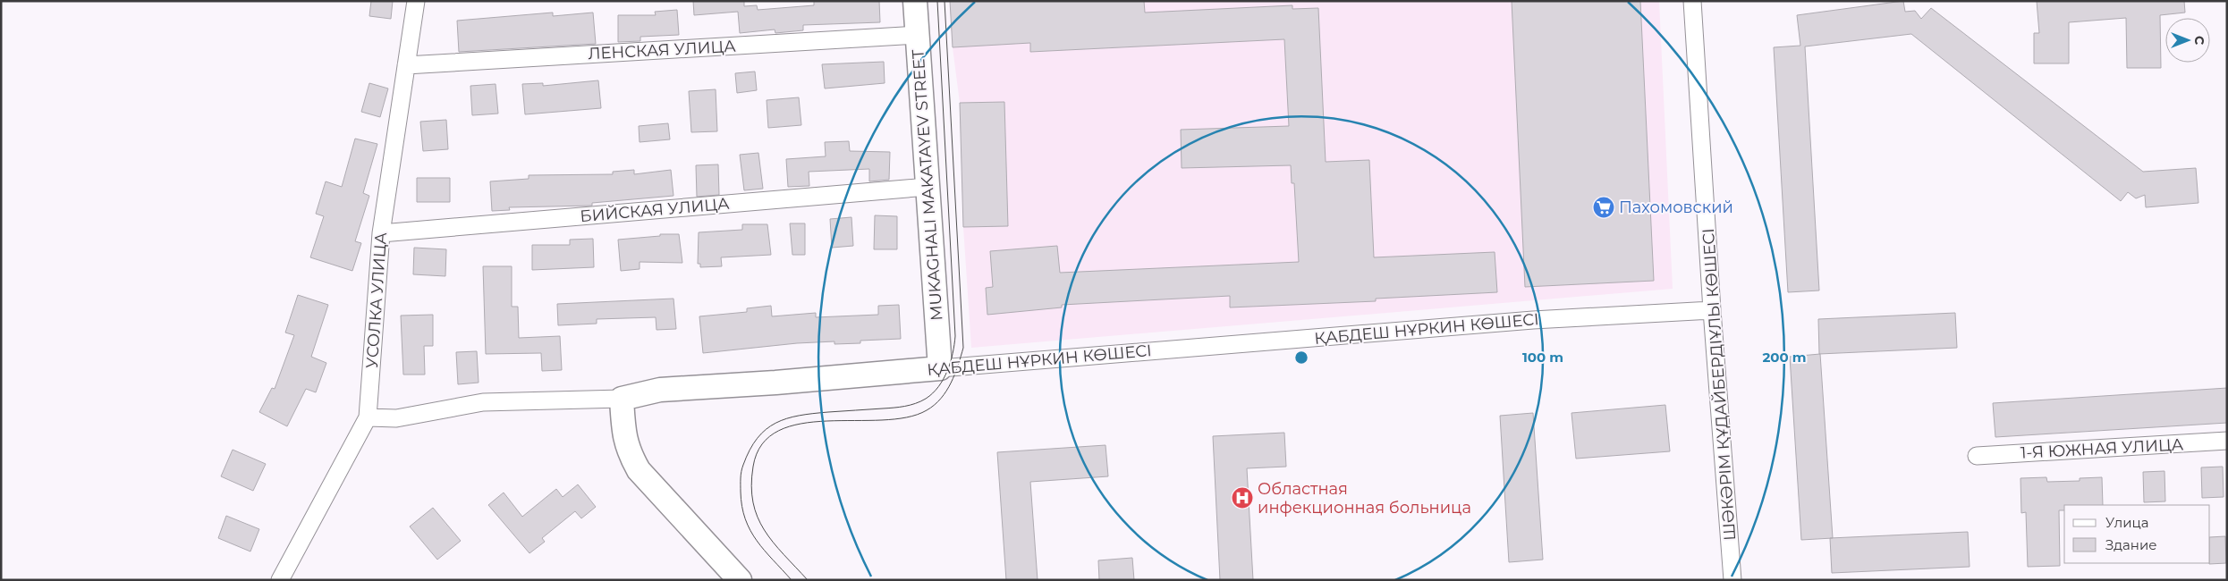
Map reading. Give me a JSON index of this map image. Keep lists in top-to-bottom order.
{
  "streets": {
    "main road": ["MUKAGHALI MAKATAYEV STREET", "ҚАБДЕШ НҰРКИН КӨШЕСІ"],
    "street": [
      "ЛЕНСКАЯ УЛИЦА",
      "БИЙСКАЯ УЛИЦА",
      "УСОЛКА УЛИЦА",
      "ШӘКӘРІМ ҚҰДАЙБЕРДІҰЛЫ КӨШЕСІ",
      "1-Я ЮЖНАЯ УЛИЦА"
    ]
  },
  "crossings": [
    ["ЛЕНСКАЯ УЛИЦА", "MUKAGHALI MAKATAYEV STREET"],
    ["ЛЕНСКАЯ УЛИЦА", "УСОЛКА УЛИЦА"],
    ["MUKAGHALI MAKATAYEV STREET", "БИЙСКАЯ УЛИЦА"],
    ["MUKAGHALI MAKATAYEV STREET", "ҚАБДЕШ НҰРКИН КӨШЕСІ"],
    ["БИЙСКАЯ УЛИЦА", "УСОЛКА УЛИЦА"],
    ["УСОЛКА УЛИЦА", "ҚАБДЕШ НҰРКИН КӨШЕСІ"],
    ["ҚАБДЕШ НҰРКИН КӨШЕСІ", "ШӘКӘРІМ ҚҰДАЙБЕРДІҰЛЫ КӨШЕСІ"]
  ],
  "places": {
    "supermarket": ["Пахомовский"],
    "hospital": ["Областная инфекционная больница"]
  },
  "legend": ["Улица", "Здание"],
  "north": "right",
  "rings": ["100 m", "200 m"]
}
